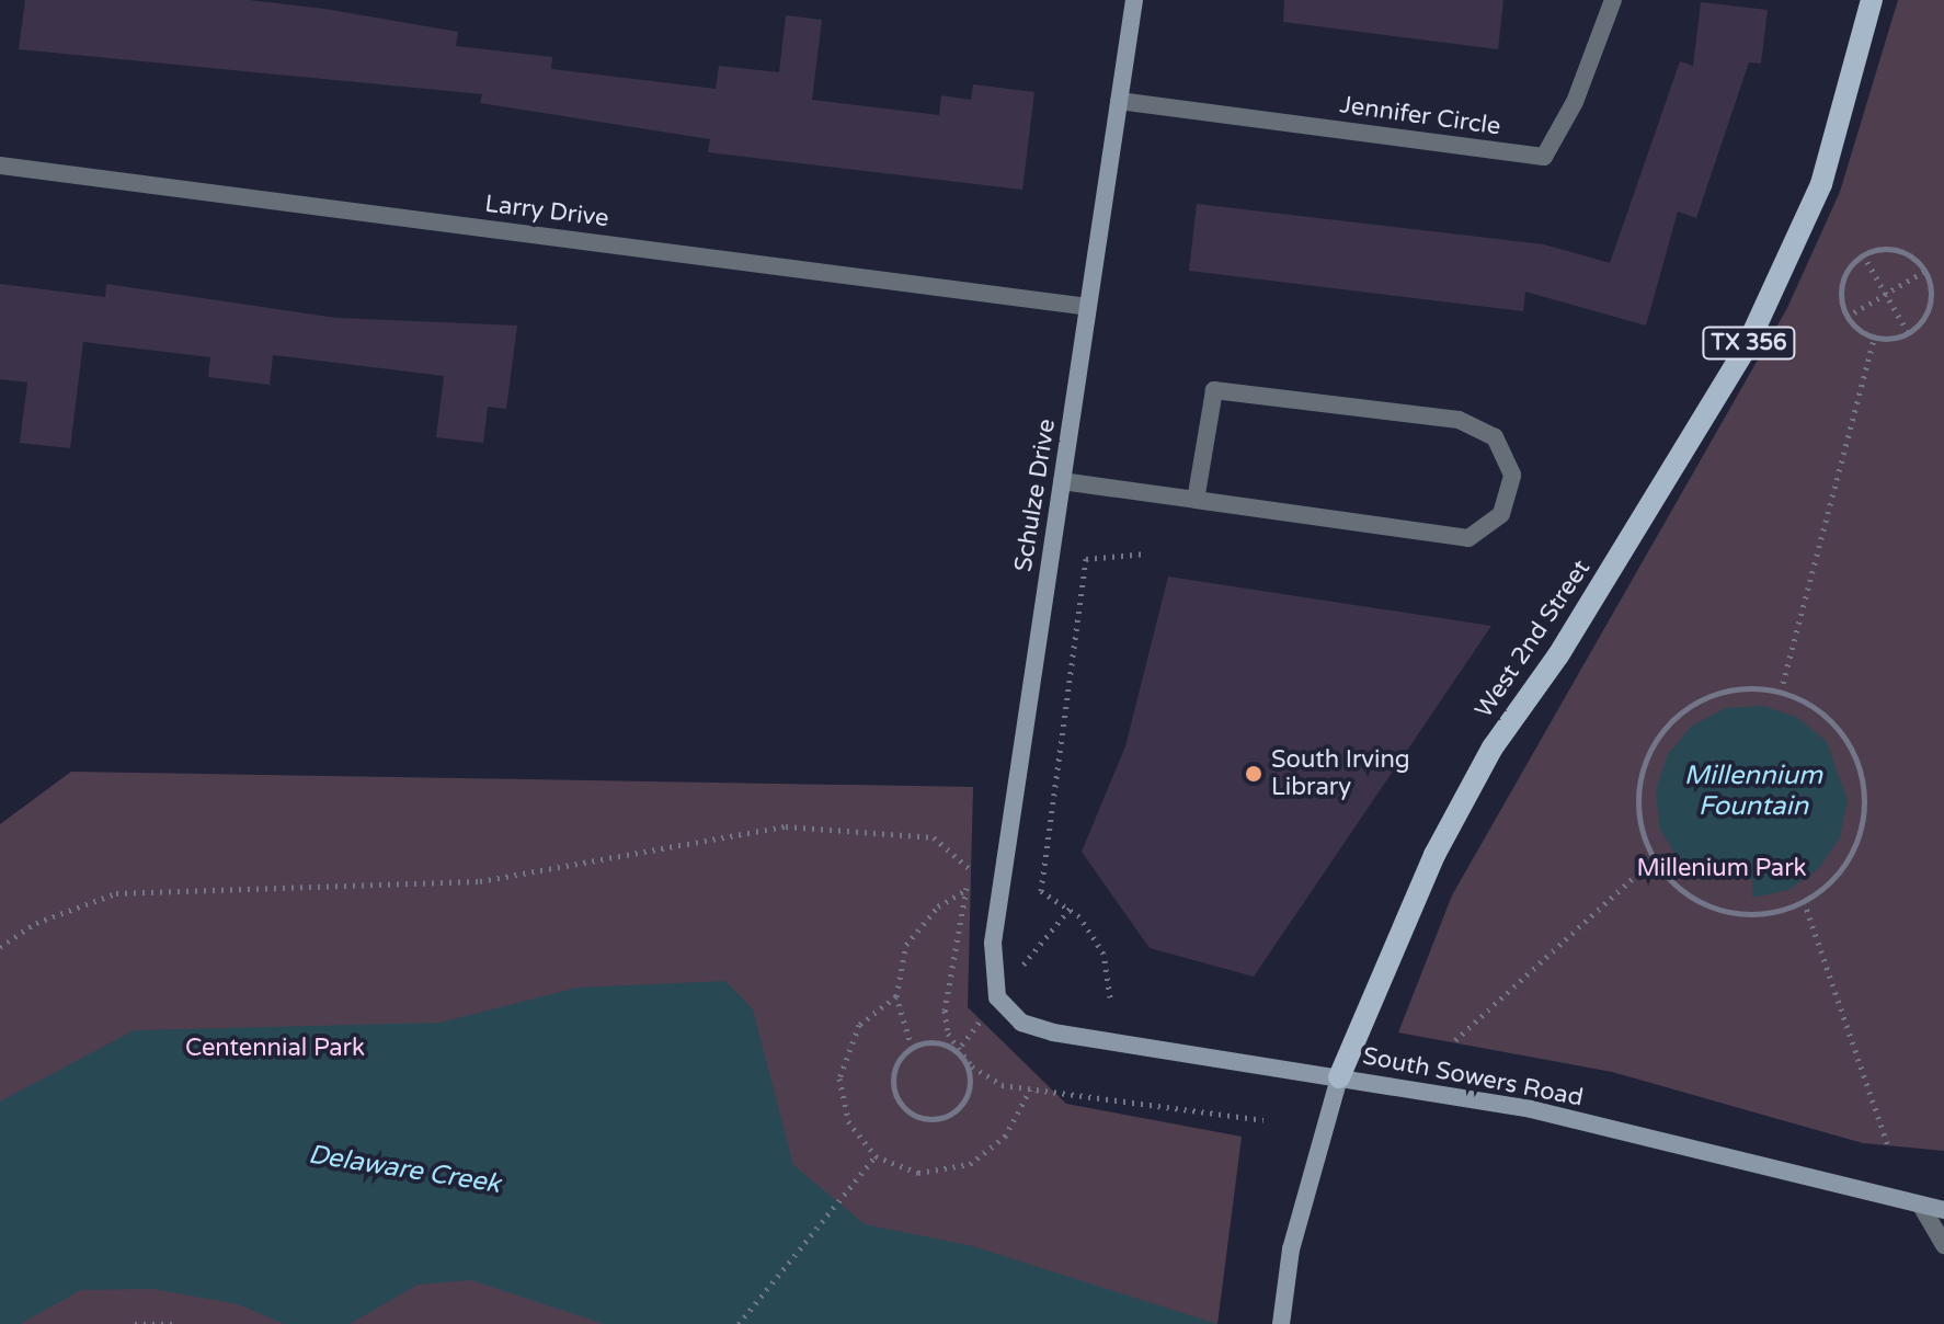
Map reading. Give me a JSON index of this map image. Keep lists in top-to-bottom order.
{
  "streets": {
    "main road": ["TX 356", "West 2nd Street"],
    "street": [
      "Jennifer Circle",
      "Larry Drive",
      "Schulze Drive",
      "South Sowers Road"
    ]
  },
  "crossings": [
    ["Jennifer Circle", "Schulze Drive"],
    ["Larry Drive", "Schulze Drive"],
    ["Schulze Drive", "South Sowers Road"],
    ["West 2nd Street", "South Sowers Road"]
  ],
  "water": ["Millennium Fountain", "Delaware Creek"],
  "parks": ["Millenium Park", "Centennial Park"],
  "places": ["South Irving Library"]
}
